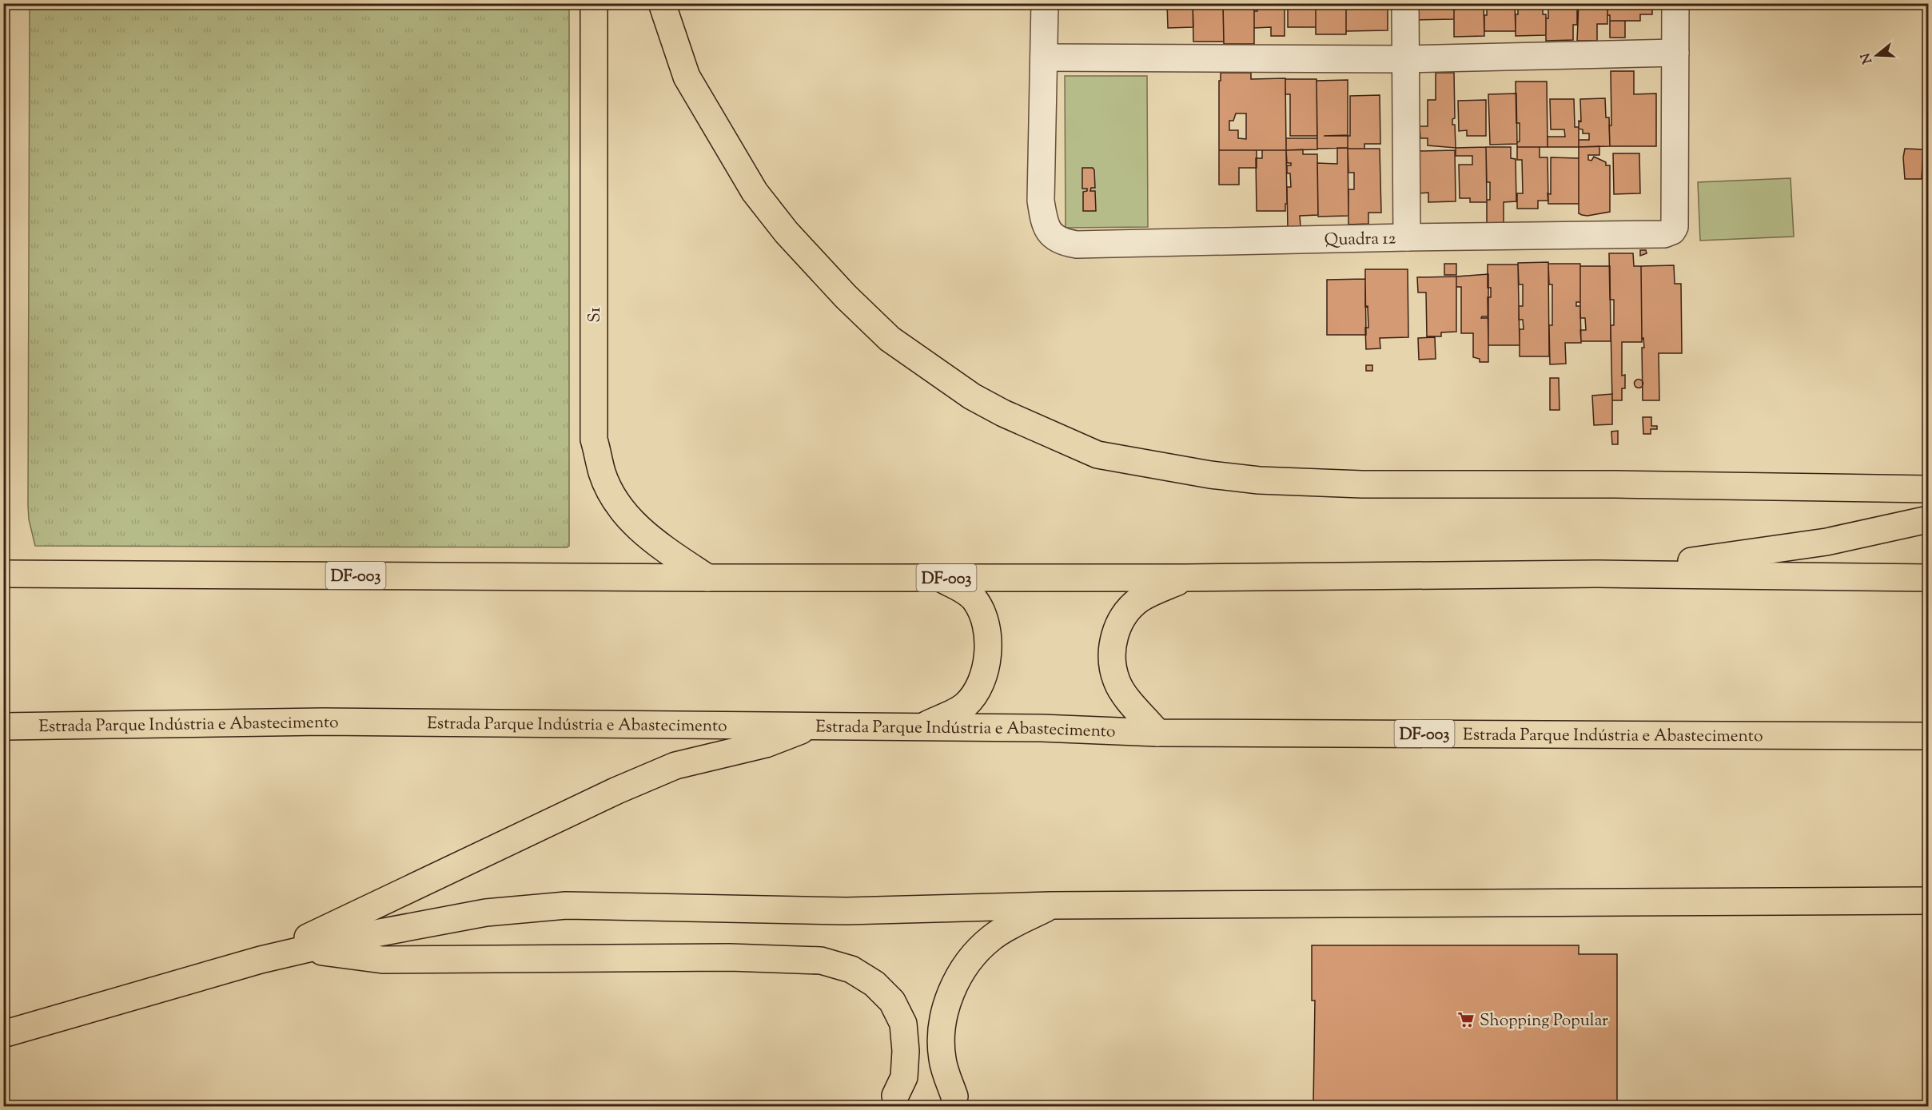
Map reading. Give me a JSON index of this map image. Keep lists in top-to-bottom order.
{
  "streets": {
    "highway": ["S1", "DF-003", "Estrada Parque Indústria e Abastecimento"],
    "street": ["Quadra 12"]
  },
  "crossings": [
    ["S1", "DF-003"]
  ],
  "places": {
    "supermarket": ["Shopping Popular"]
  },
  "north": "left"
}
